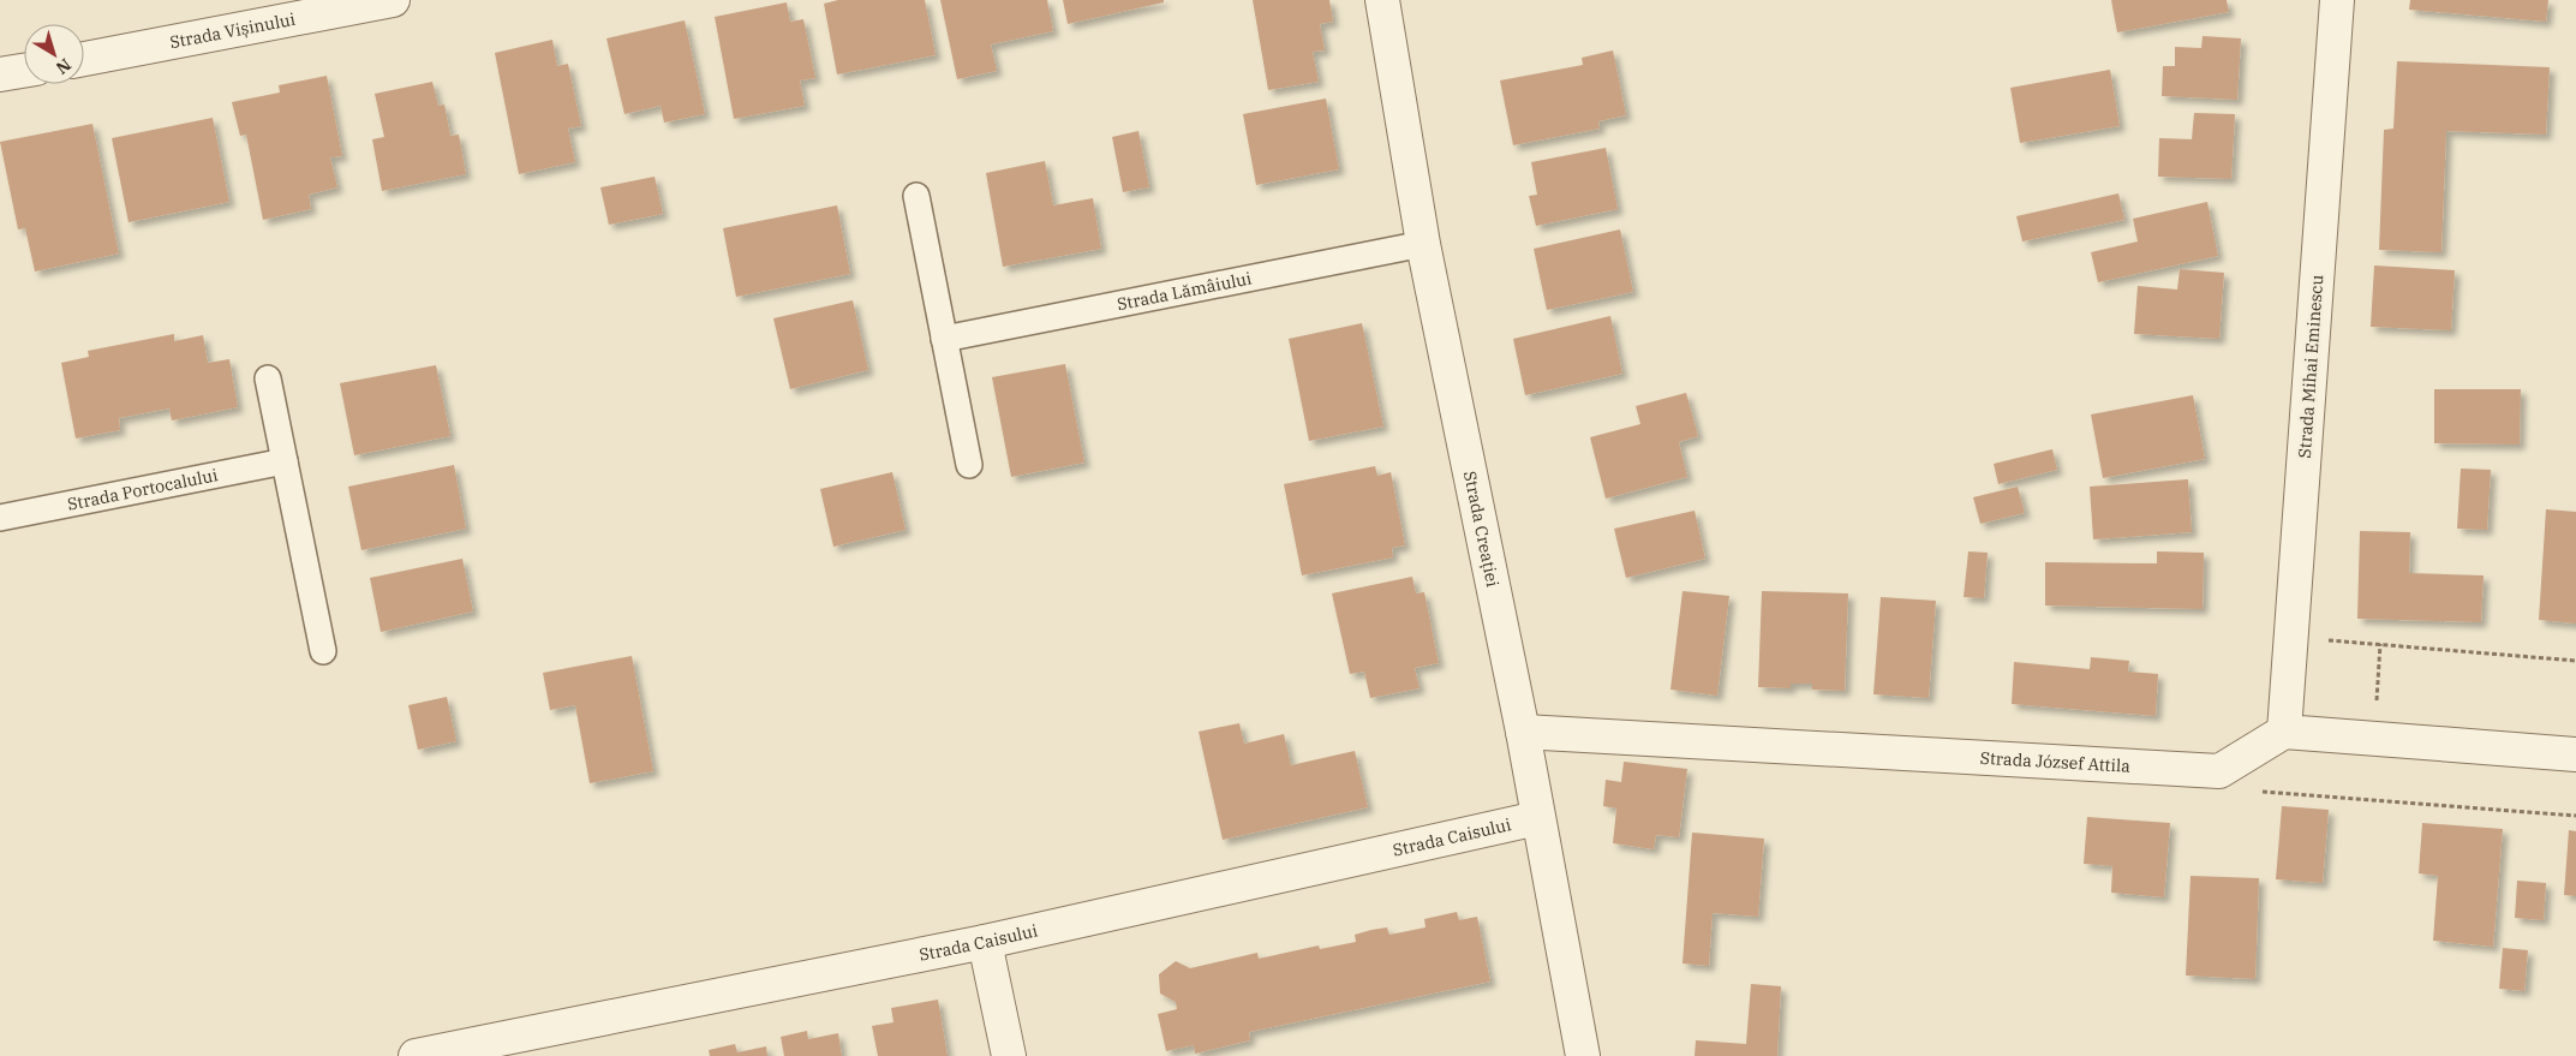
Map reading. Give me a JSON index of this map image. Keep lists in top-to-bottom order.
{
  "streets": {
    "street": [
      "Strada Vișinului",
      "Strada Mihai Eminescu",
      "Strada Creației",
      "Strada József Attila",
      "Strada Caisului"
    ],
    "lane": ["Strada Lămâiului", "Strada Portocalului"]
  },
  "crossings": [
    ["Strada Lămâiului", "Strada Creației"],
    ["Strada Creației", "Strada József Attila"],
    ["Strada Creației", "Strada Caisului"]
  ],
  "north": "bottom right"
}
